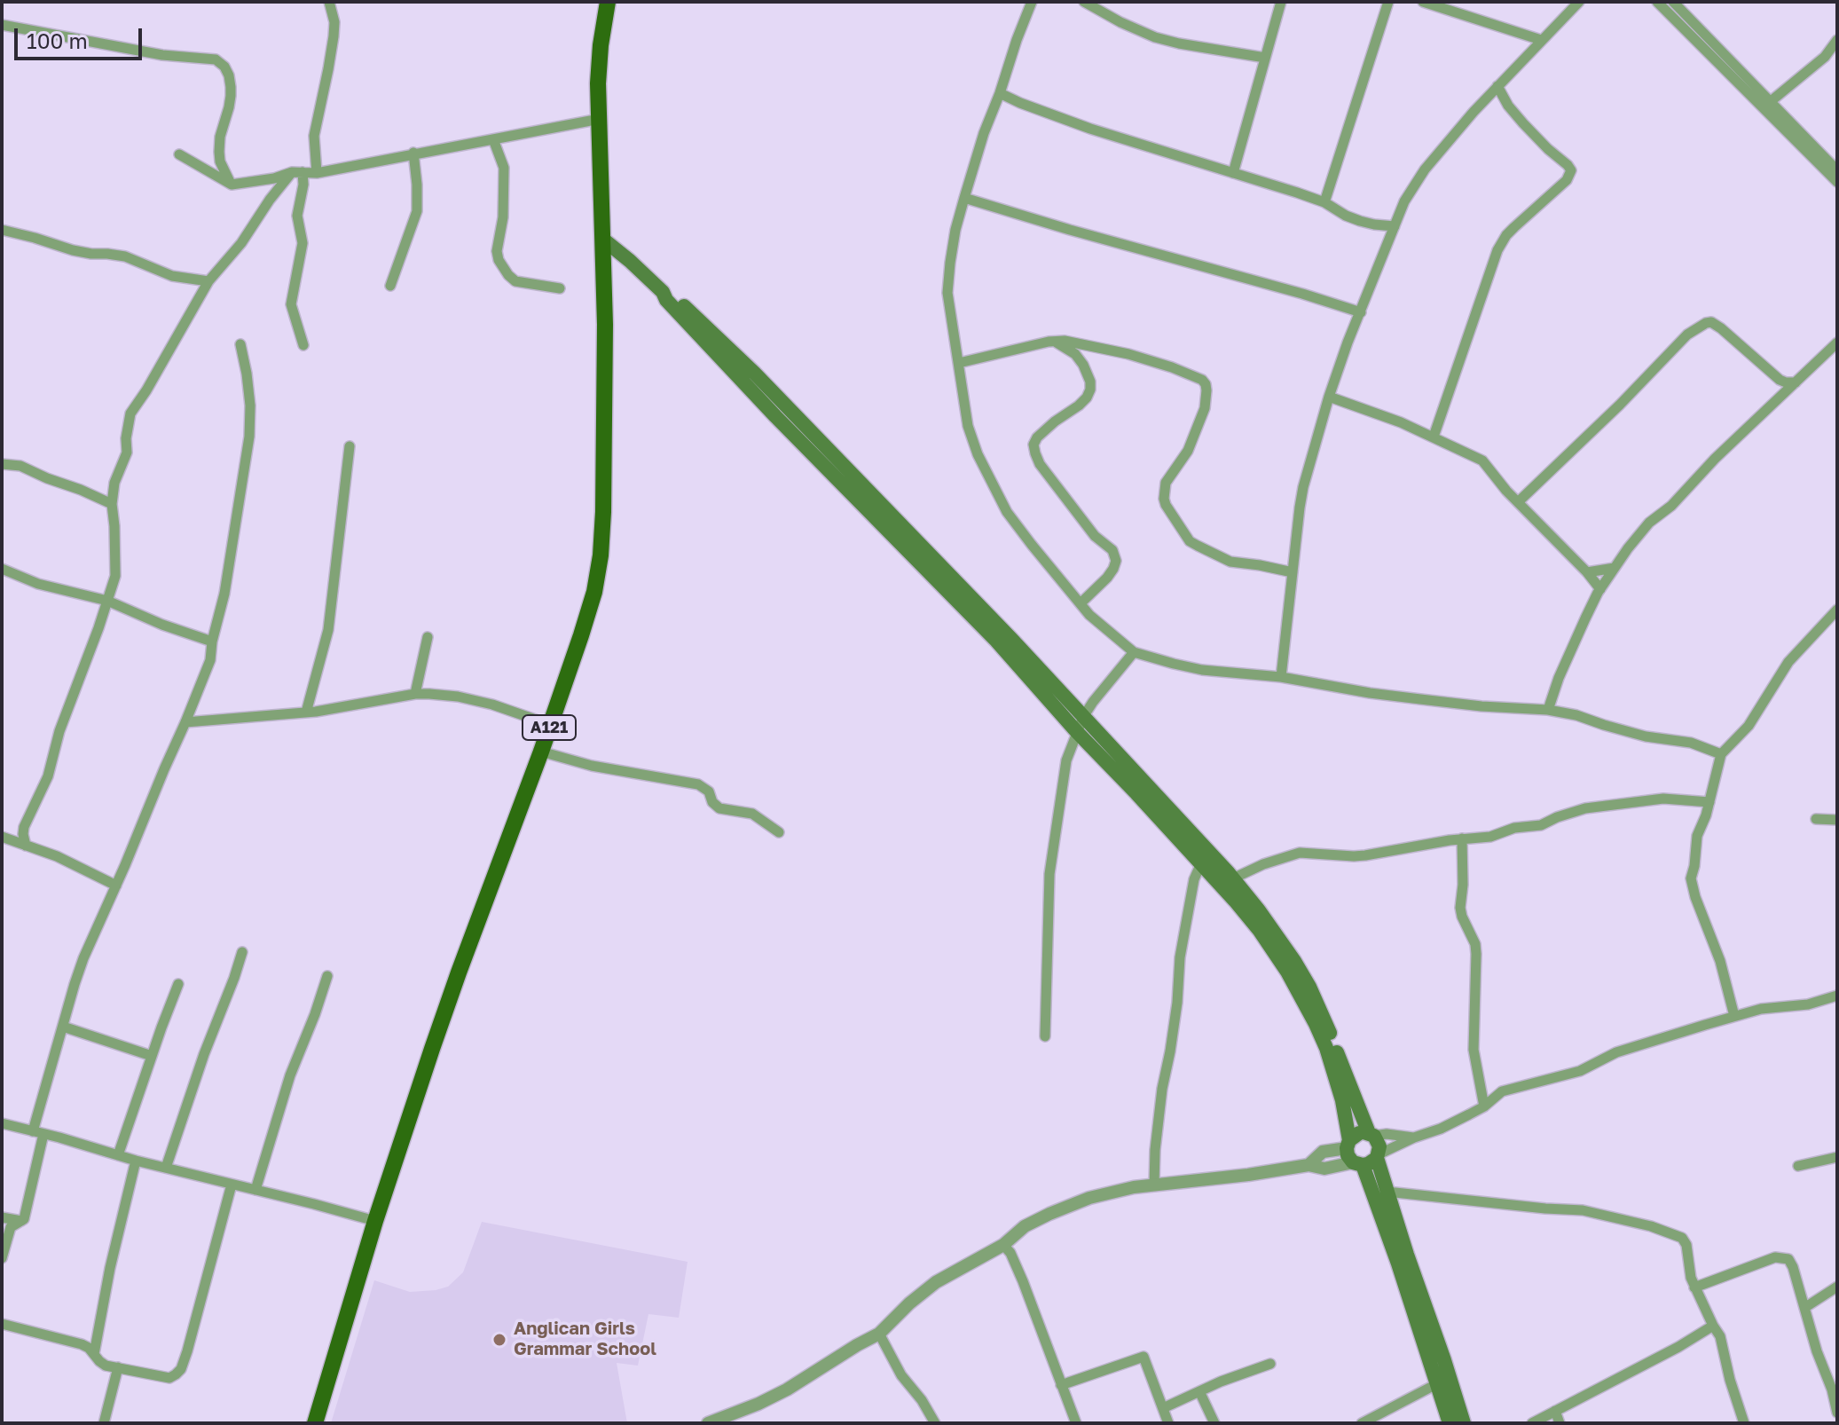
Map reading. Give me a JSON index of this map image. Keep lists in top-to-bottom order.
{
  "streets": {
    "main road": ["A121"]
  },
  "places": ["Anglican Girls Grammar School"],
  "scale_bar": "100 m"
}
